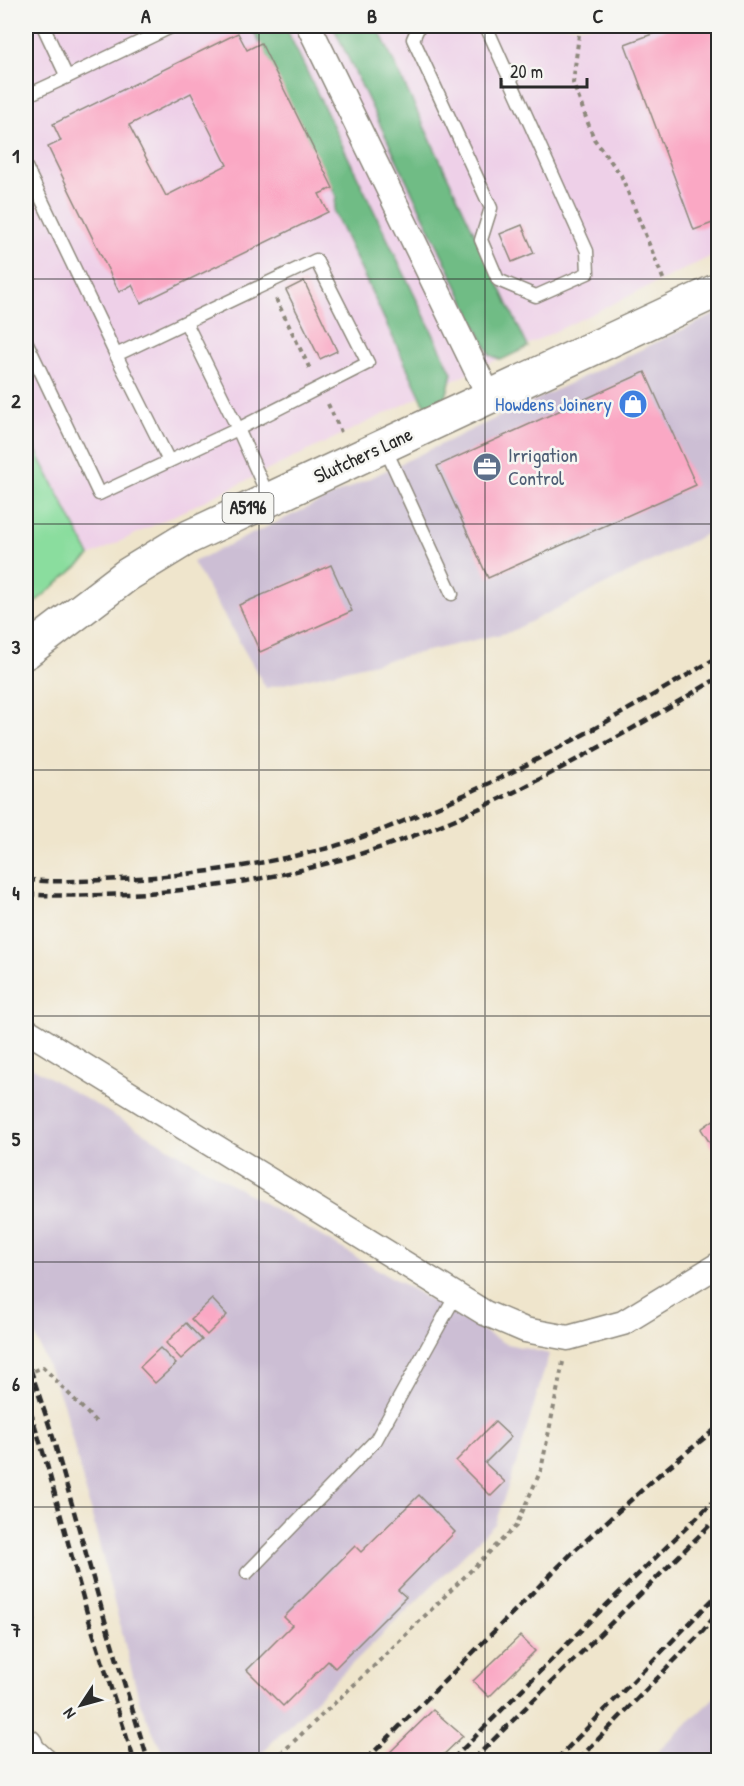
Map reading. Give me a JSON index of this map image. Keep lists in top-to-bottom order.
{
  "streets": {
    "highway": ["Slutchers Lane", "A5196"]
  },
  "places": {
    "shop": ["Howdens Joinery"],
    "office": ["Irrigation Control"]
  },
  "scale_bar": "20 m",
  "north": "bottom left",
  "grid": {
    "columns": ["A", "B", "C"],
    "rows": [
      "1",
      "2",
      "3",
      "4",
      "5",
      "6",
      "7"
    ]
  }
}
